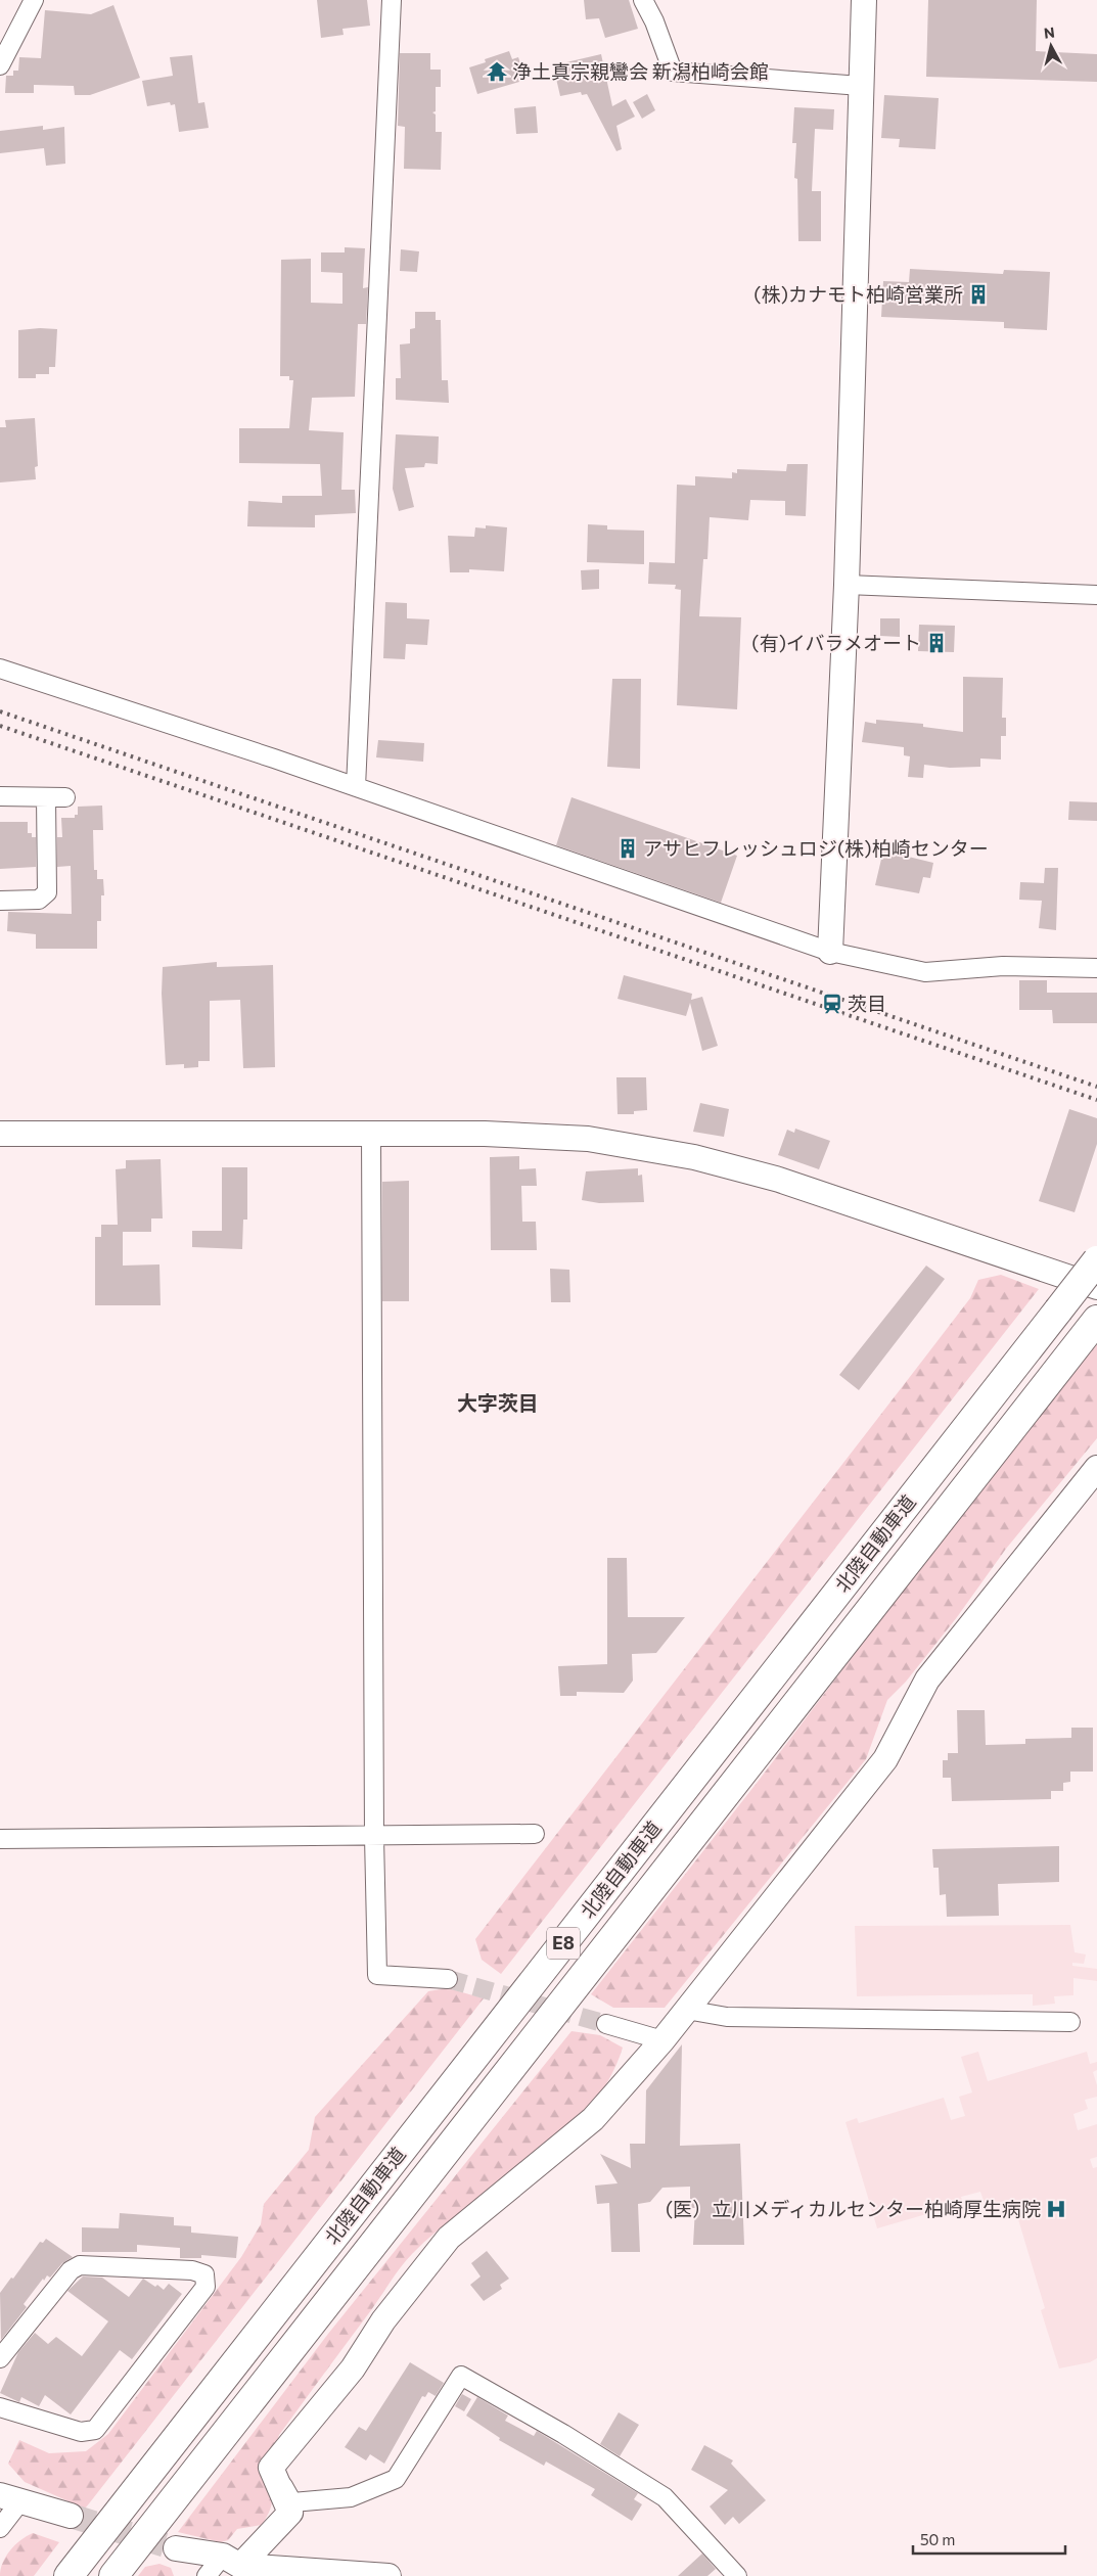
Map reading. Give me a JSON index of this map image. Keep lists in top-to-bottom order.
{
  "streets": {
    "highway": ["北陸自動車道", "E8"]
  },
  "districts": ["大字茨目"],
  "places": {
    "temple": ["浄土真宗親鸞会 新潟柏崎会館"],
    "building": ["(株)カナモト柏崎営業所", "(有)イバラメオート", "アサヒフレッシュロジ(株)柏崎センター"],
    "station": ["茨目"],
    "hospital": ["(医）立川メディカルセンター柏崎厚生病院"]
  },
  "scale_bar": "50 m",
  "north": "top"
}
